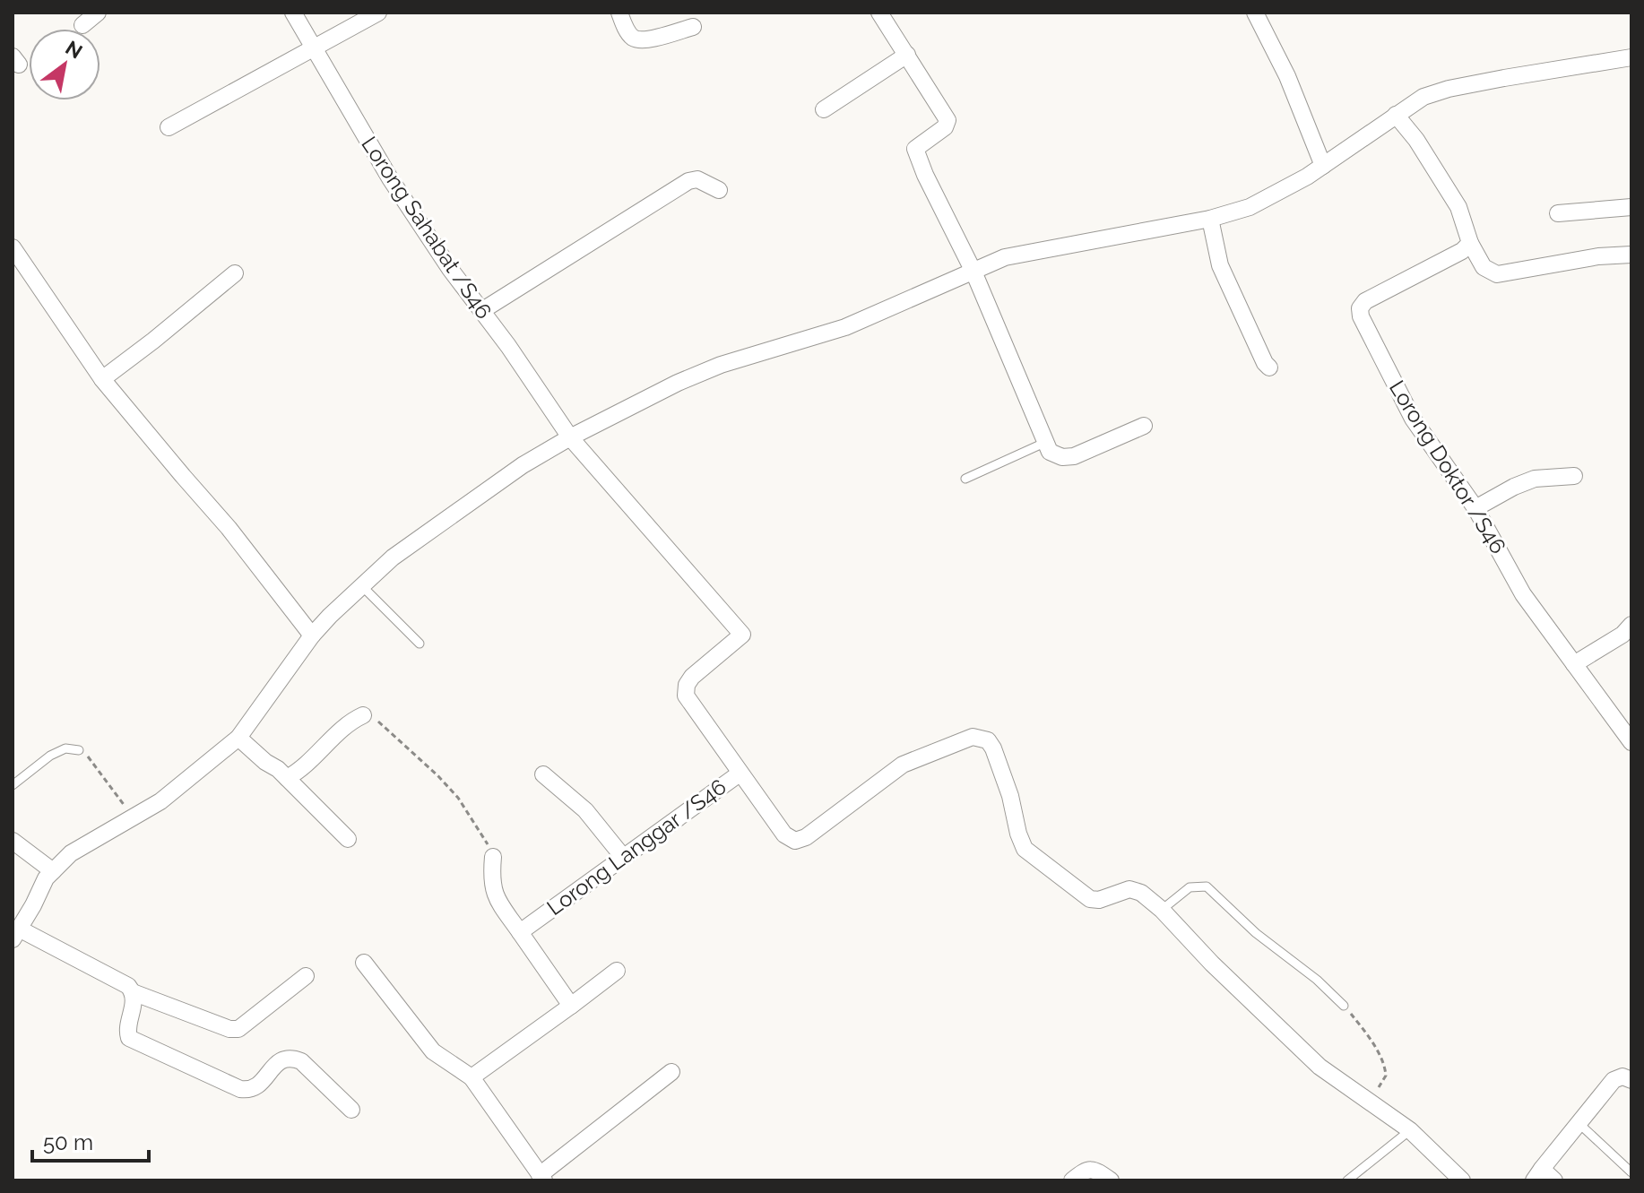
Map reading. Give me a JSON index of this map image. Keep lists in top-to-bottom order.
{
  "streets": {
    "street": ["Lorong Sahabat /S46", "Lorong Doktor /S46", "Lorong Langgar /S46"]
  },
  "crossings": [
    ["Lorong Sahabat /S46", "Lorong Langgar /S46"]
  ],
  "scale_bar": "50 m",
  "north": "top right"
}
